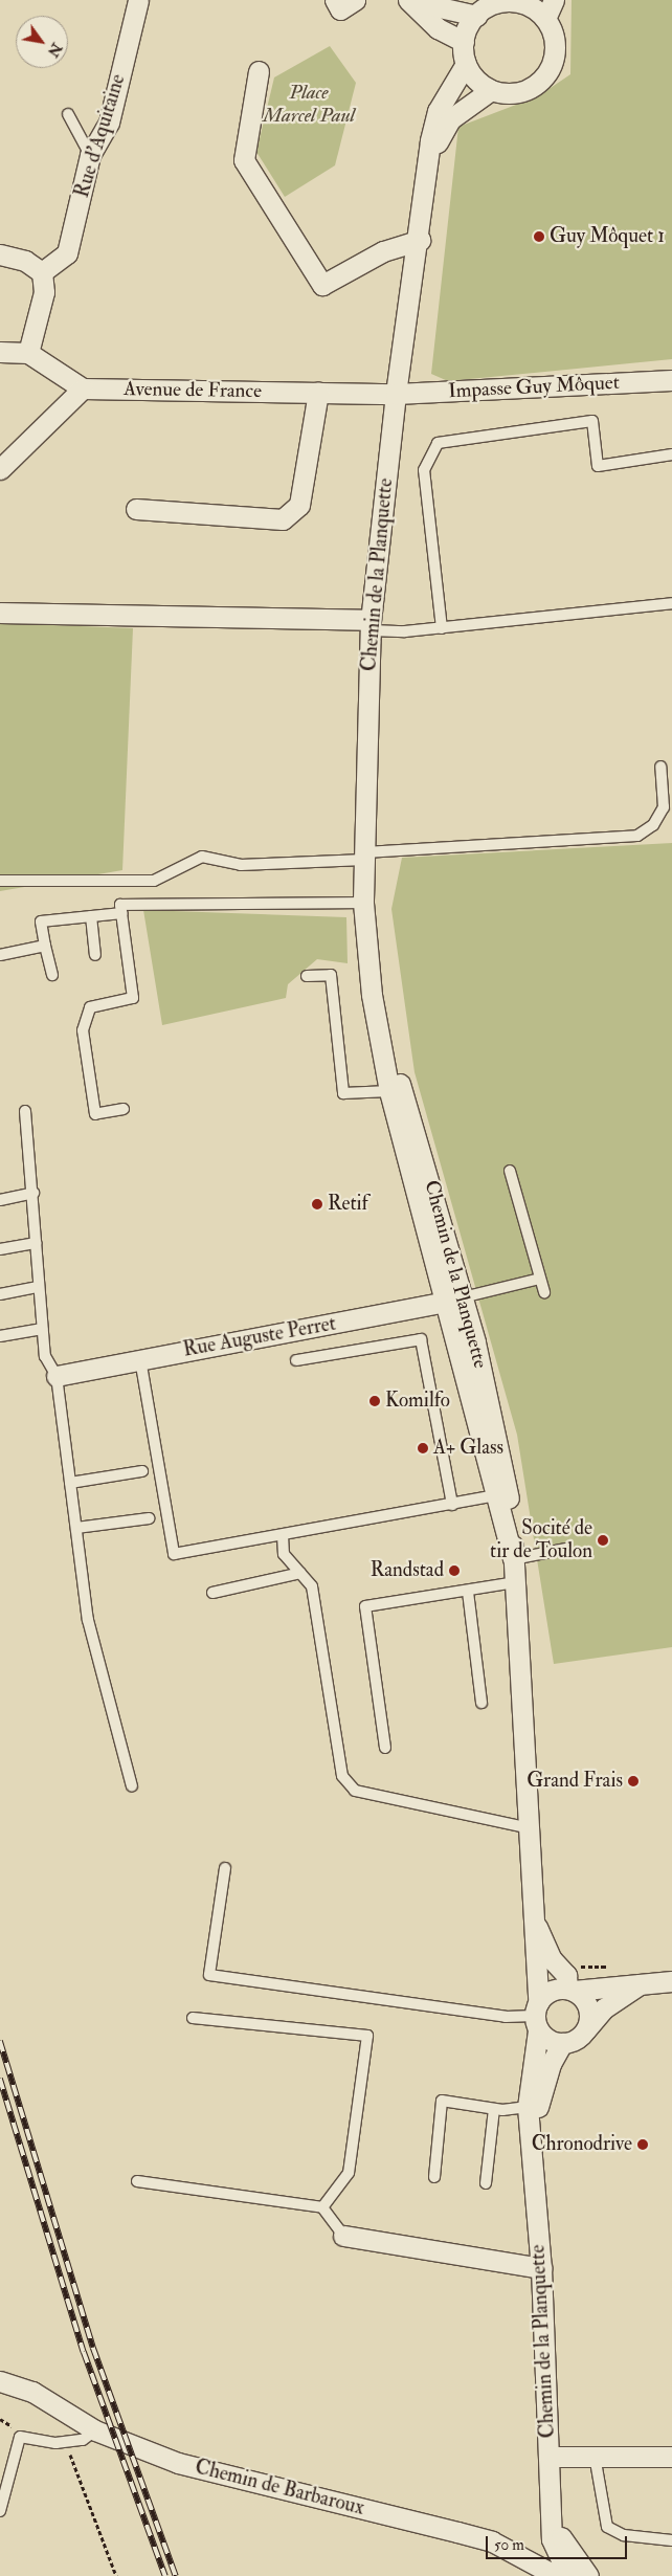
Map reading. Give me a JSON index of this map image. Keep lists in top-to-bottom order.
{
  "streets": {
    "street": [
      "Rue d'Aquitaine",
      "Impasse Guy Môquet",
      "Avenue de France",
      "Chemin de la Planquette",
      "Rue Auguste Perret",
      "Chemin de Barbaroux"
    ]
  },
  "crossings": [
    ["Impasse Guy Môquet", "Avenue de France"],
    ["Impasse Guy Môquet", "Chemin de la Planquette"],
    ["Avenue de France", "Chemin de la Planquette"],
    ["Chemin de la Planquette", "Rue Auguste Perret"],
    ["Chemin de la Planquette", "Chemin de Barbaroux"]
  ],
  "parks": ["Place Marcel Paul"],
  "places": [
    "Guy Môquet 1",
    "Retif",
    "Komilfo",
    "A+ Glass",
    "Socité de tir de Toulon",
    "Randstad",
    "Grand Frais",
    "Chronodrive"
  ],
  "scale_bar": "50 m",
  "north": "bottom right"
}
